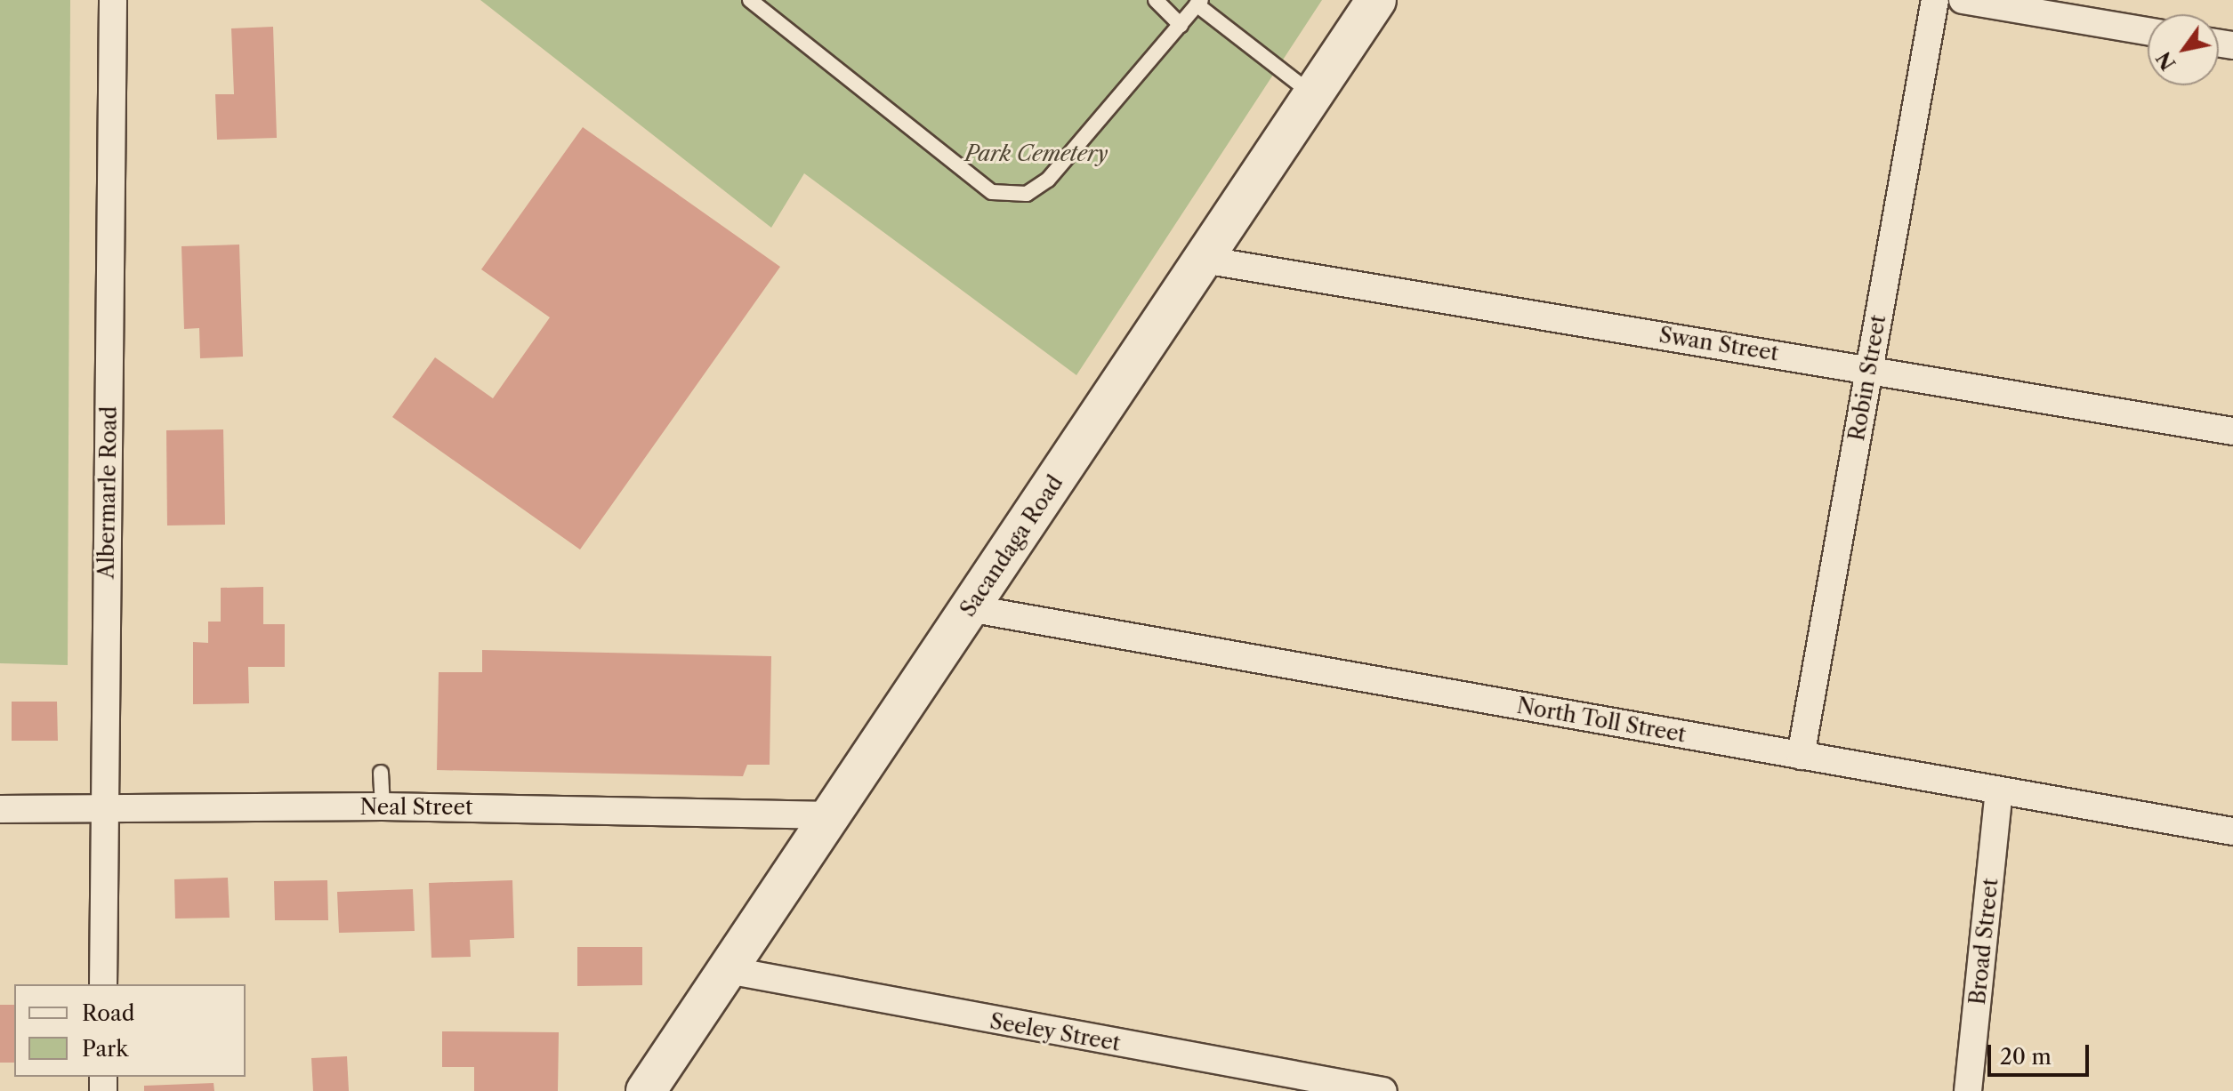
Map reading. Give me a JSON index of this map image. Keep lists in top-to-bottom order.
{
  "streets": {
    "main road": ["Sacandaga Road"],
    "street": [
      "Swan Street",
      "Robin Street",
      "Albermarle Road",
      "North Toll Street",
      "Neal Street",
      "Broad Street",
      "Seeley Street"
    ]
  },
  "crossings": [
    ["Swan Street", "Robin Street"],
    ["Swan Street", "Sacandaga Road"],
    ["Robin Street", "North Toll Street"],
    ["Albermarle Road", "Neal Street"],
    ["Sacandaga Road", "North Toll Street"],
    ["Sacandaga Road", "Neal Street"],
    ["Sacandaga Road", "Seeley Street"],
    ["North Toll Street", "Broad Street"]
  ],
  "parks": ["Park Cemetery"],
  "legend": ["Road", "Park"],
  "scale_bar": "20 m",
  "north": "bottom left"
}
